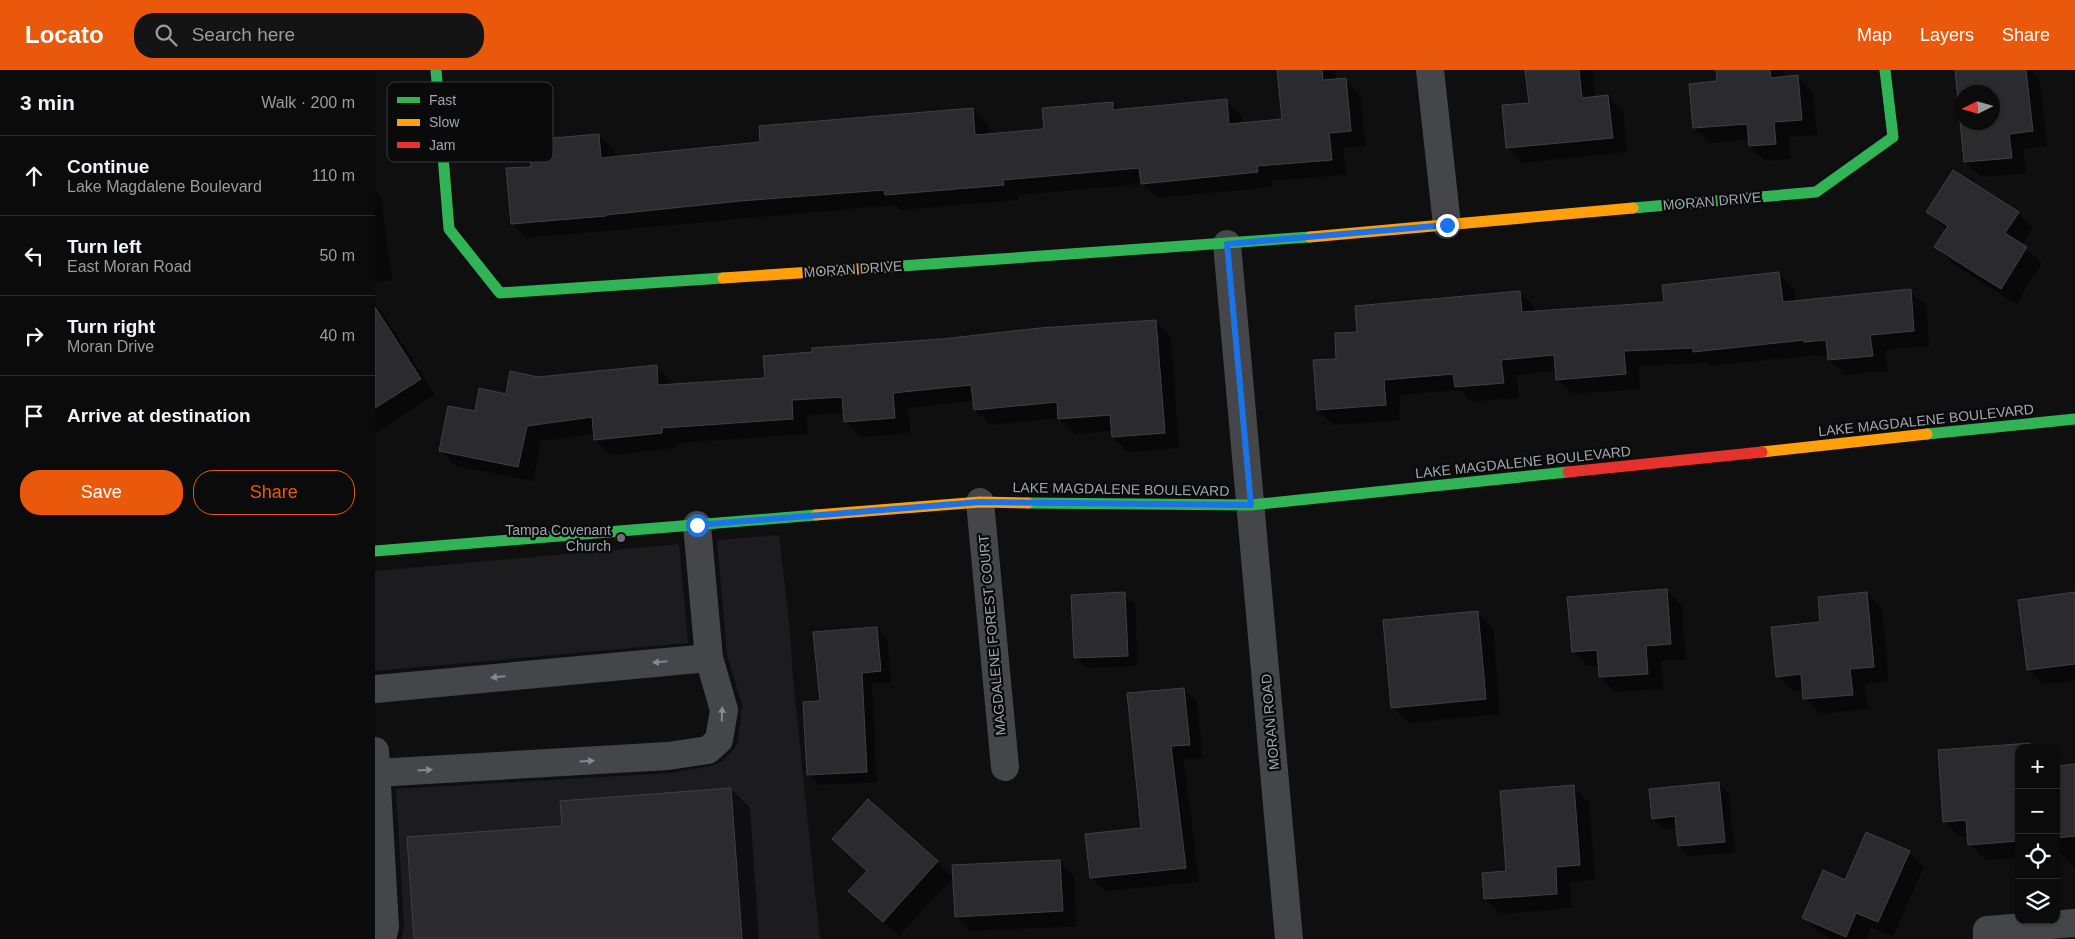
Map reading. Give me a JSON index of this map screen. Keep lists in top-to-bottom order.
{
  "streets": {
    "street": [
      "MORAN DRIVE",
      "LAKE MAGDALENE BOULEVARD",
      "MAGDALENE FOREST COURT",
      "MORAN ROAD"
    ]
  },
  "crossings": [
    ["MORAN DRIVE", "MORAN ROAD"],
    ["LAKE MAGDALENE BOULEVARD", "MAGDALENE FOREST COURT"],
    ["LAKE MAGDALENE BOULEVARD", "MORAN ROAD"]
  ],
  "places": ["Tampa Covenant Church"],
  "legend": ["Fast", "Slow", "Jam"],
  "north": "left",
  "page": {
    "header": "Locato",
    "search": "Search here",
    "nav": ["Map", "Layers", "Share"],
    "heading": ["3 min", "Walk · 200 m"],
    "list": [
      ["Continue", "Lake Magdalene Boulevard", "110 m"],
      ["Turn left", "East Moran Road", "50 m"],
      ["Turn right", "Moran Drive", "40 m"],
      "Arrive at destination"
    ],
    "buttons": ["Save", "Share"],
    "map_buttons": ["+", "−"]
  }
}
